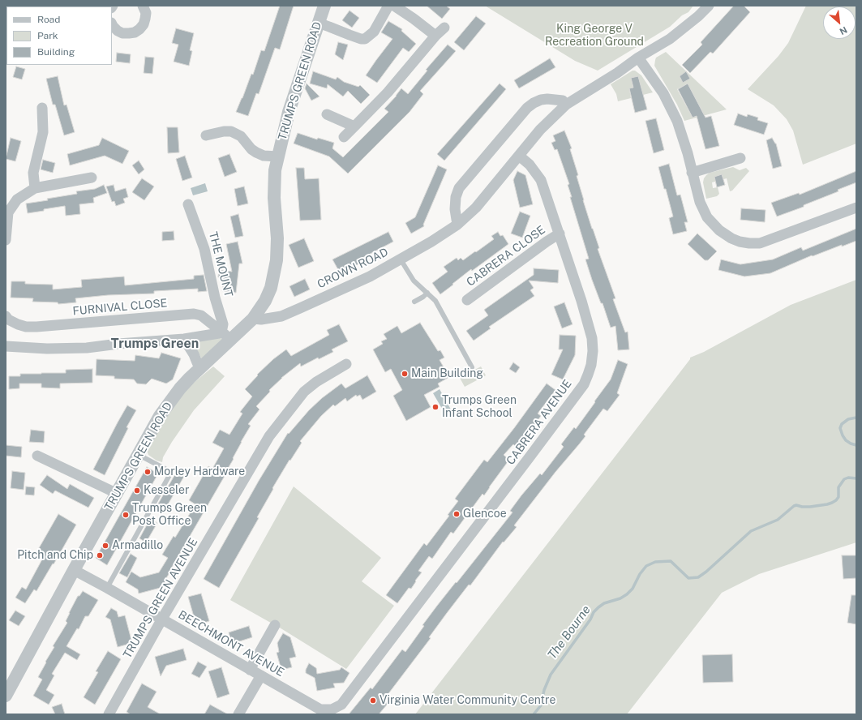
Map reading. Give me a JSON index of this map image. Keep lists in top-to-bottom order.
{
  "streets": {
    "street": [
      "TRUMPS GREEN ROAD",
      "CABRERA CLOSE",
      "THE MOUNT",
      "CROWN ROAD",
      "FURNIVAL CLOSE",
      "CABRERA AVENUE",
      "TRUMPS GREEN AVENUE",
      "BEECHMONT AVENUE"
    ]
  },
  "crossings": [
    ["TRUMPS GREEN ROAD", "CROWN ROAD"],
    ["TRUMPS GREEN ROAD", "FURNIVAL CLOSE"],
    ["TRUMPS GREEN ROAD", "BEECHMONT AVENUE"],
    ["CABRERA CLOSE", "CABRERA AVENUE"],
    ["THE MOUNT", "FURNIVAL CLOSE"],
    ["CROWN ROAD", "CABRERA AVENUE"],
    ["CABRERA AVENUE", "BEECHMONT AVENUE"],
    ["TRUMPS GREEN AVENUE", "BEECHMONT AVENUE"]
  ],
  "districts": ["Trumps Green"],
  "water": ["The Bourne"],
  "parks": ["King George V Recreation Ground"],
  "places": [
    "Main Building",
    "Trumps Green Infant School",
    "Morley Hardware",
    "Kesseler",
    "Glencoe",
    "Trumps Green Post Office",
    "Armadillo",
    "Pitch and Chip",
    "Virginia Water Community Centre"
  ],
  "legend": ["Road", "Park", "Building"],
  "north": "bottom right"
}
